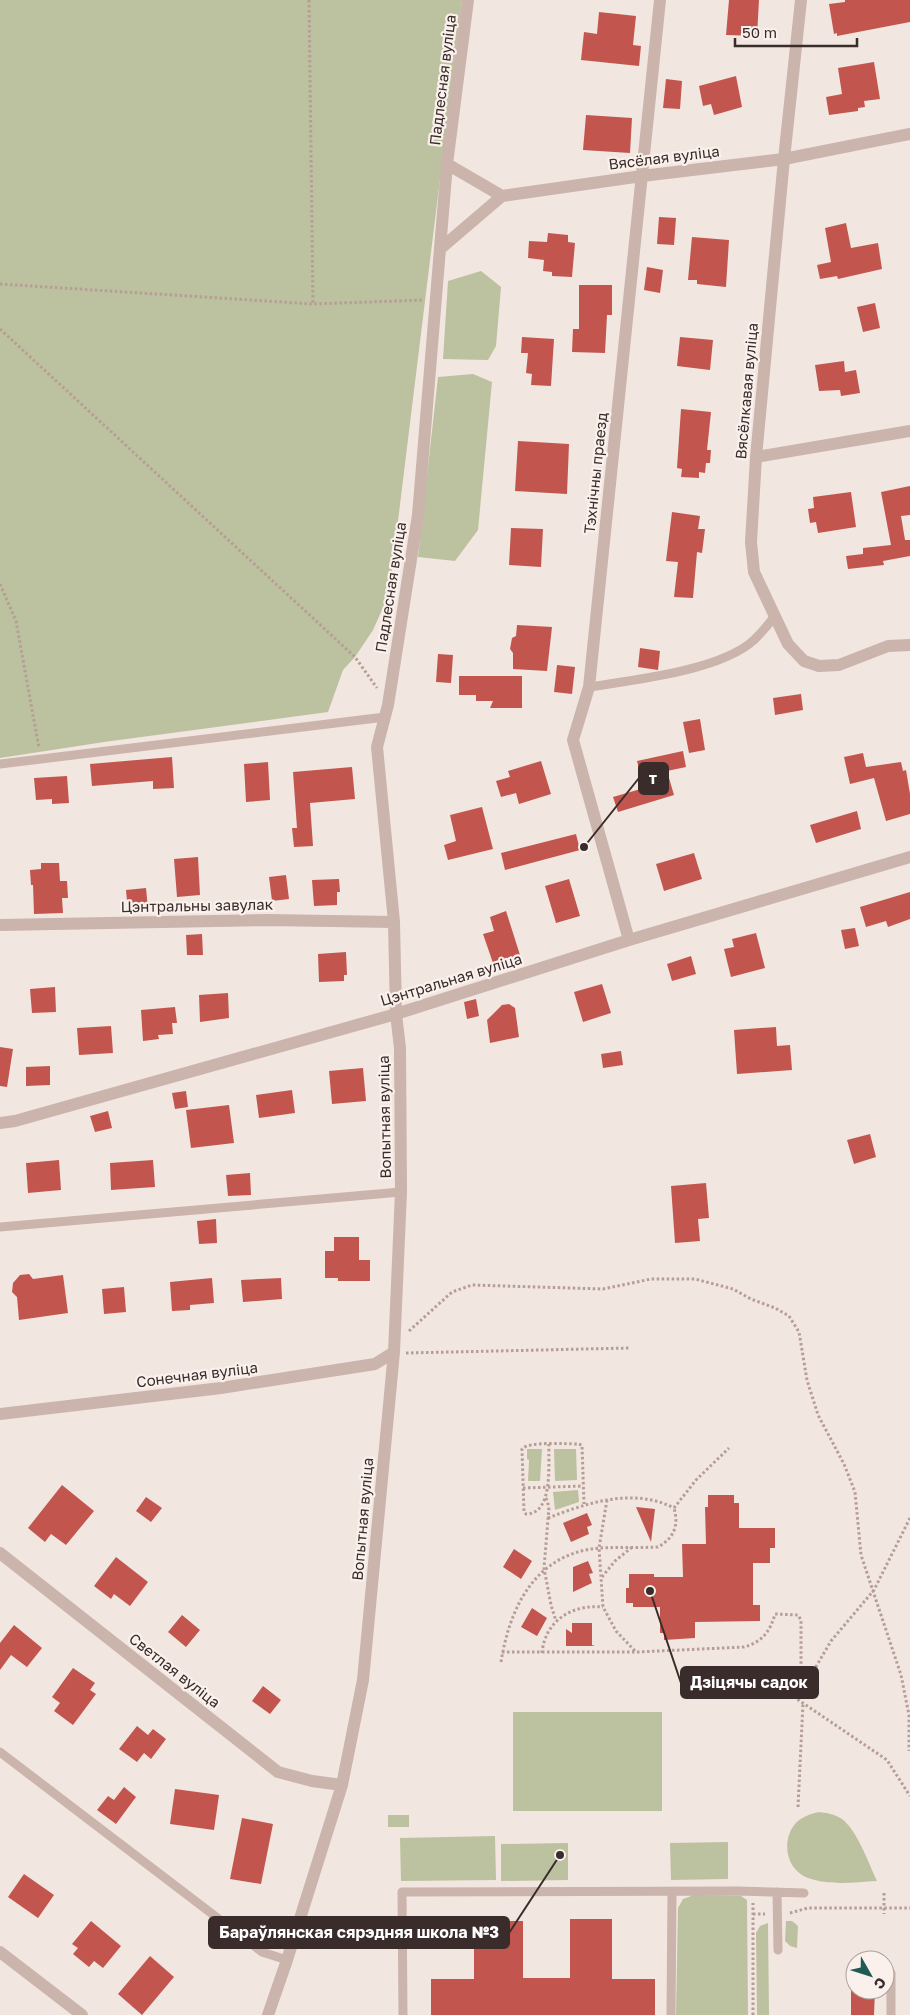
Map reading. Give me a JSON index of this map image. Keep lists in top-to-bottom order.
{
  "streets": {
    "street": [
      "Падлесная вуліца",
      "Вясёлая вуліца",
      "Вясёлкавая вуліца",
      "Тэхнічны праезд",
      "Цэнтральны завулак",
      "Цэнтральная вуліца",
      "Вопытная вуліца",
      "Сонечная вуліца",
      "Светлая вуліца"
    ]
  },
  "crossings": [
    ["Падлесная вуліца", "Вясёлая вуліца"],
    ["Падлесная вуліца", "Цэнтральны завулак"],
    ["Падлесная вуліца", "Цэнтральная вуліца"],
    ["Падлесная вуліца", "Вопытная вуліца"],
    ["Вясёлая вуліца", "Вясёлкавая вуліца"],
    ["Вясёлая вуліца", "Тэхнічны праезд"],
    ["Тэхнічны праезд", "Цэнтральная вуліца"],
    ["Цэнтральная вуліца", "Вопытная вуліца"],
    ["Вопытная вуліца", "Сонечная вуліца"],
    ["Вопытная вуліца", "Светлая вуліца"]
  ],
  "places": ["т", "Дзіцячы садок", "Бараўлянская сярэдняя школа №3"],
  "scale_bar": "50 m",
  "north": "bottom right"
}
